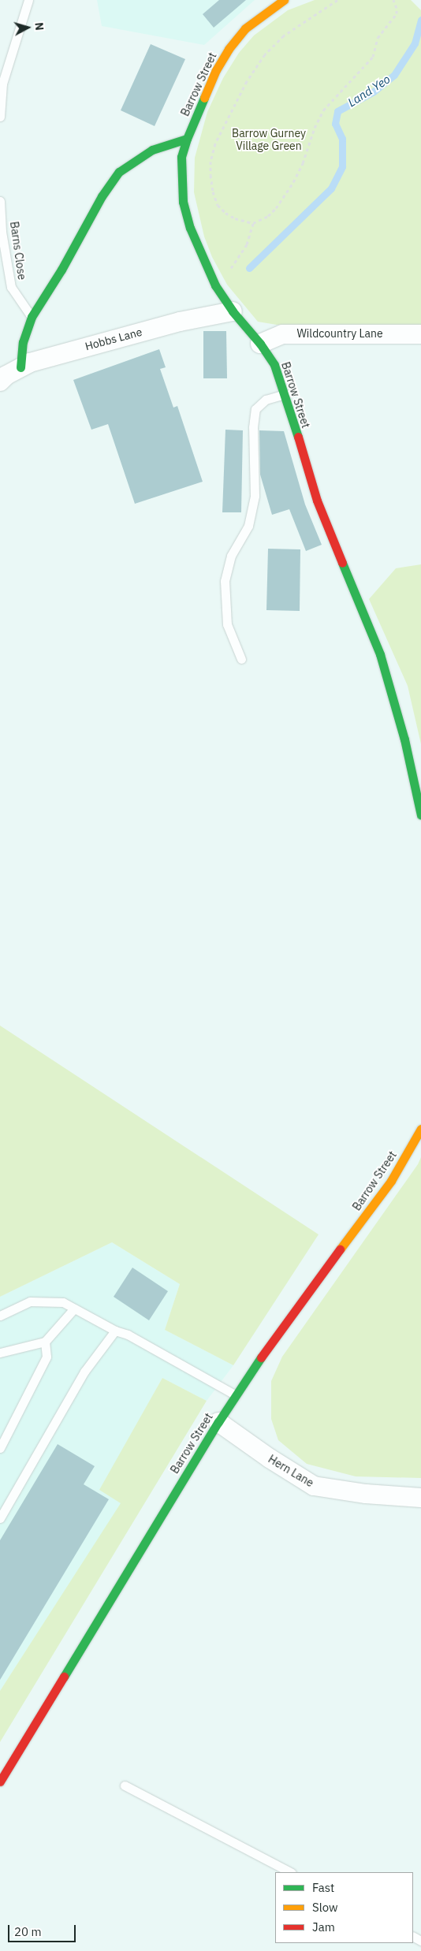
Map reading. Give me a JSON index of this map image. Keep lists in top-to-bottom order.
{
  "streets": {
    "main road": ["Barrow Street"],
    "street": ["Wildcountry Lane", "Hobbs Lane", "Hern Lane"],
    "lane": ["Barns Close"]
  },
  "crossings": [
    ["Barrow Street", "Wildcountry Lane"],
    ["Barrow Street", "Hobbs Lane"],
    ["Barrow Street", "Hern Lane"]
  ],
  "water": ["Land Yeo"],
  "parks": ["Barrow Gurney Village Green"],
  "legend": ["Fast", "Slow", "Jam"],
  "scale_bar": "20 m",
  "north": "right"
}
